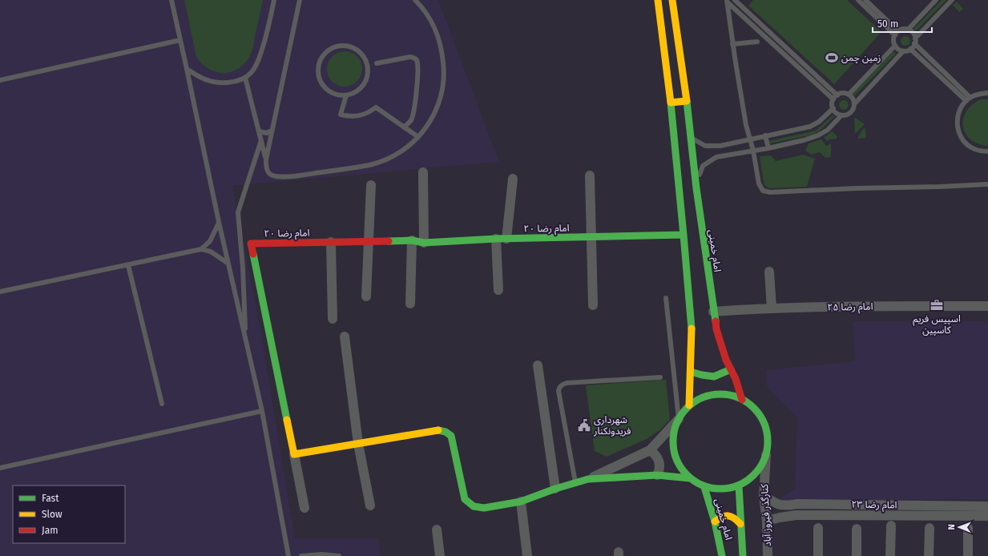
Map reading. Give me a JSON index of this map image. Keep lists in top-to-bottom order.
{
  "streets": {
    "main road": ["امام رضا ۲۰", "امام خمینی"],
    "street": ["امام رضا ۲۵", "امام رضا ۲۳", "کنارگذر فیروز آباد"]
  },
  "crossings": [
    ["امام خمینی", "امام رضا ۲۵"],
    ["امام خمینی", "کنارگذر فیروز آباد"],
    ["امام رضا ۲۳", "کنارگذر فیروز آباد"]
  ],
  "places": {
    "sports": ["زمین چمن"],
    "office": ["اسپیس فریم کاسپین"],
    "public building": ["شهرداری فریدونکنار"]
  },
  "legend": ["Fast", "Slow", "Jam"],
  "scale_bar": "50 m",
  "north": "left"
}
